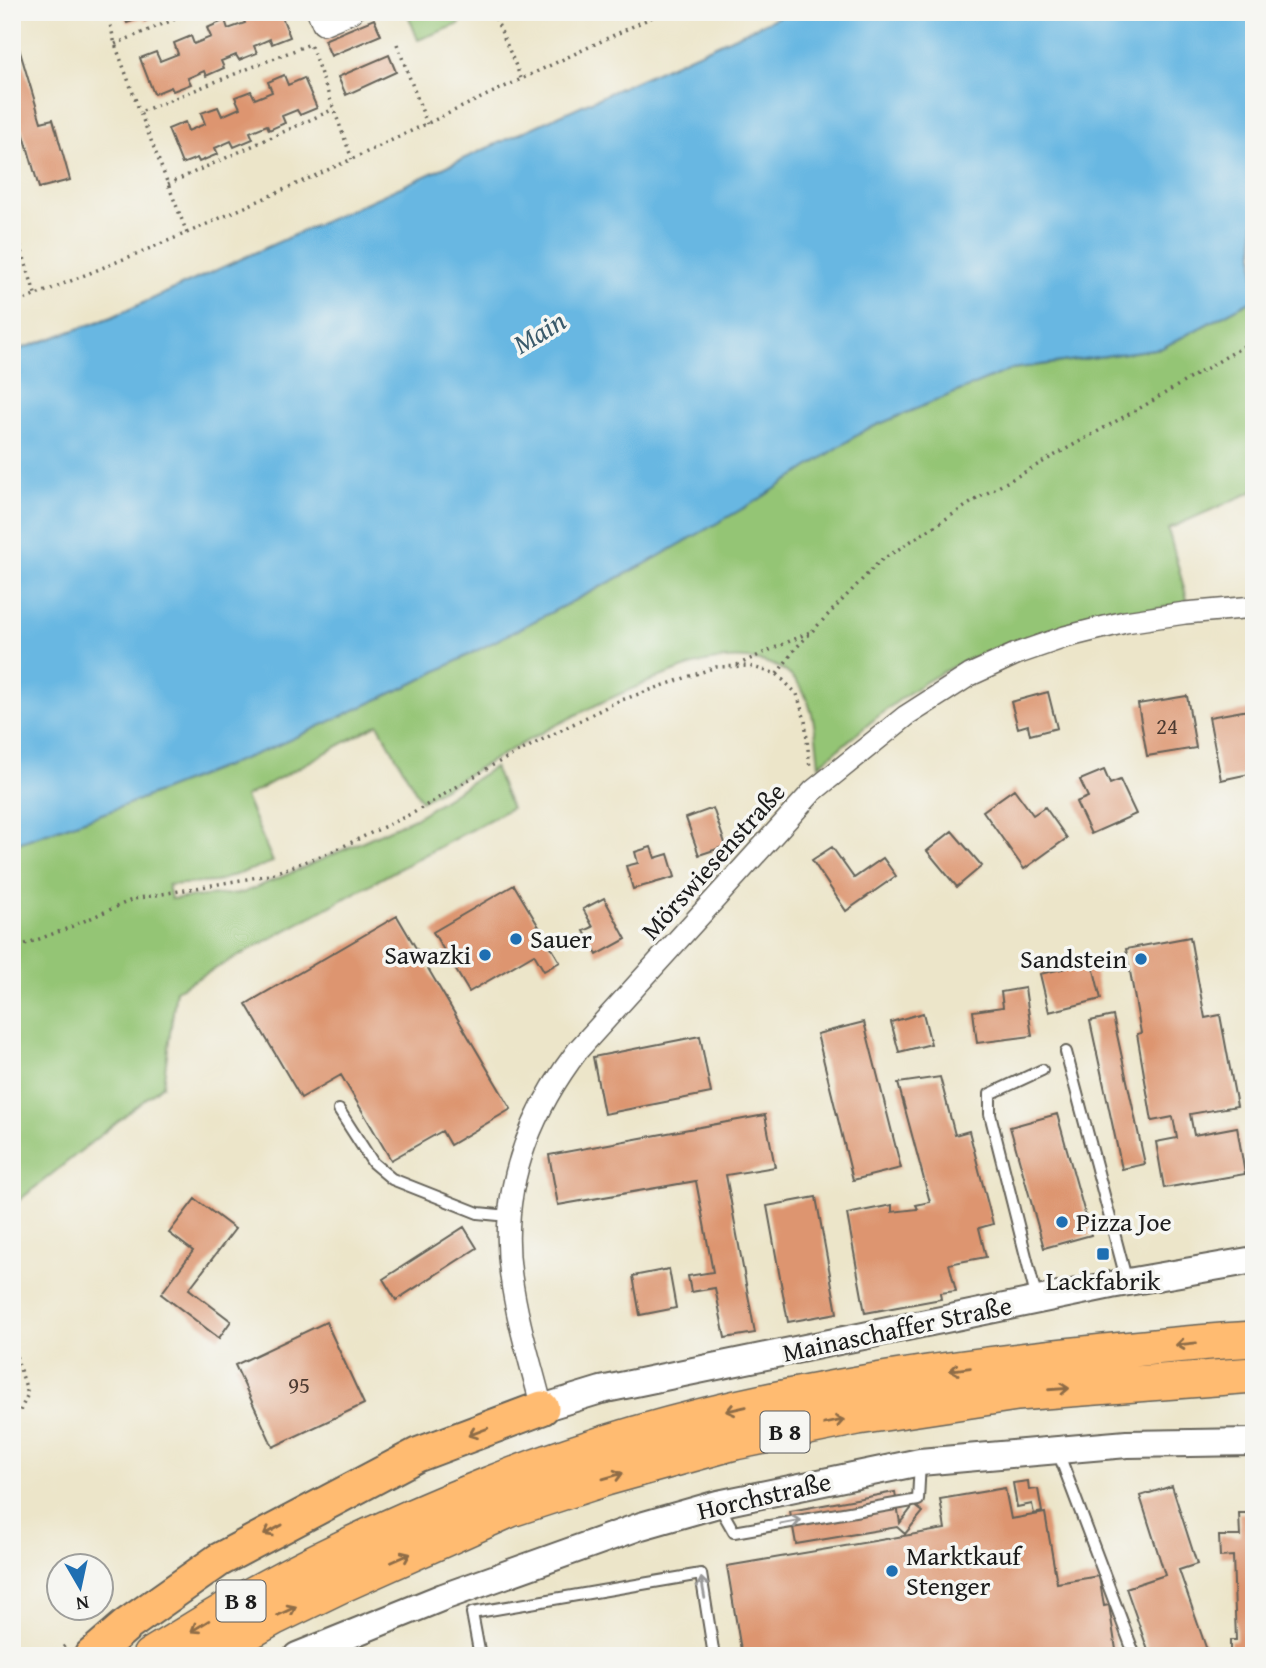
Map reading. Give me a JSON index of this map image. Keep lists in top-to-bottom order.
{
  "streets": {
    "highway": ["B 8"],
    "street": ["Mörswiesenstraße", "Mainaschaffer Straße", "Horchstraße"]
  },
  "crossings": [
    ["Mörswiesenstraße", "Mainaschaffer Straße"]
  ],
  "water": ["Main"],
  "places": {
    "other": [
      "Sauer",
      "Sawazki",
      "Sandstein",
      "Pizza Joe",
      "Marktkauf Stenger"
    ],
    "transit": ["Lackfabrik"]
  },
  "house_numbers": ["24", "95"],
  "north": "bottom"
}
